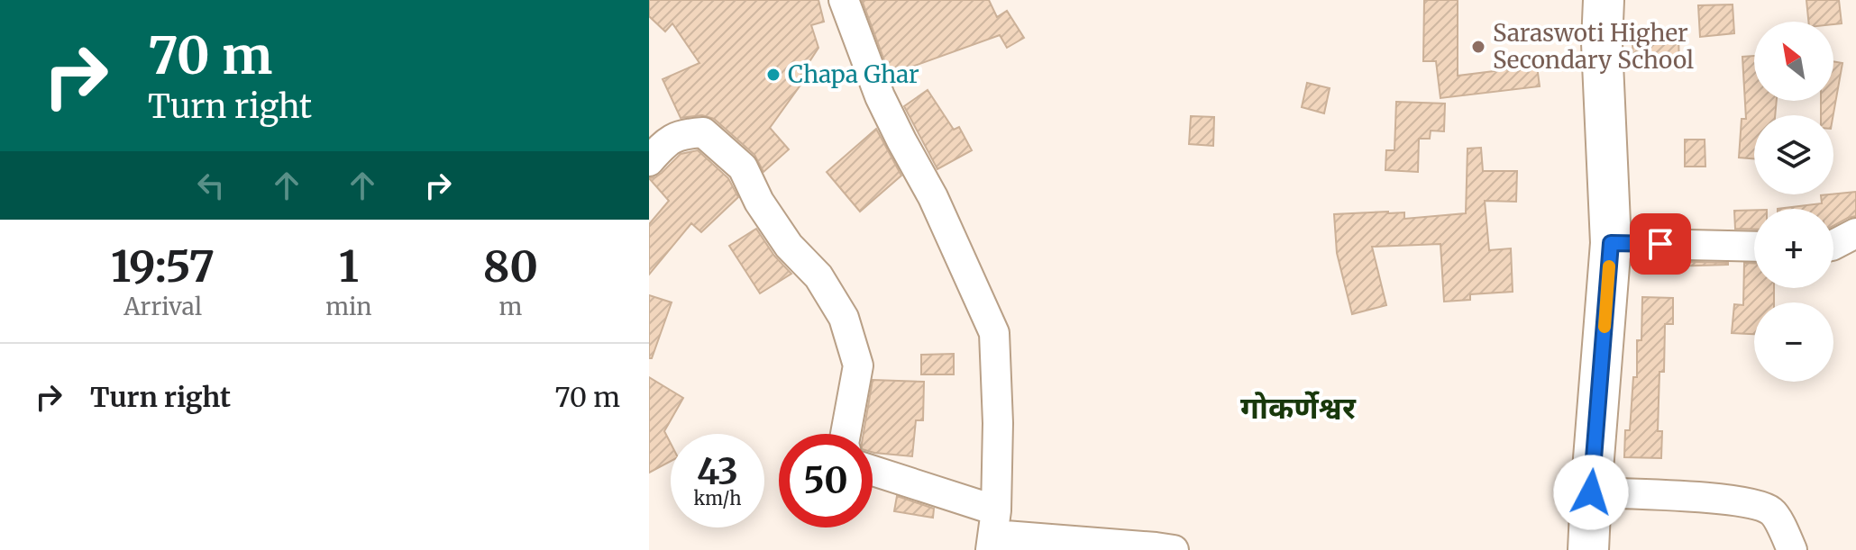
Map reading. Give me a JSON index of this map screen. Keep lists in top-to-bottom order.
{
  "districts": ["गोकर्णेश्वर"],
  "places": ["Saraswoti Higher Secondary School", "Chapa Ghar"],
  "north": "top left",
  "page": {
    "turn": ["70 m", "Turn right"],
    "map_buttons": ["+", "−"],
    "eta": [
      "19:57",
      "Arrival",
      "1",
      "min",
      "80",
      "m"
    ],
    "list": [
      {
        "name": "Turn right",
        "value": "70 m"
      }
    ],
    "speed": "43 km/h",
    "limit": "50"
  }
}
